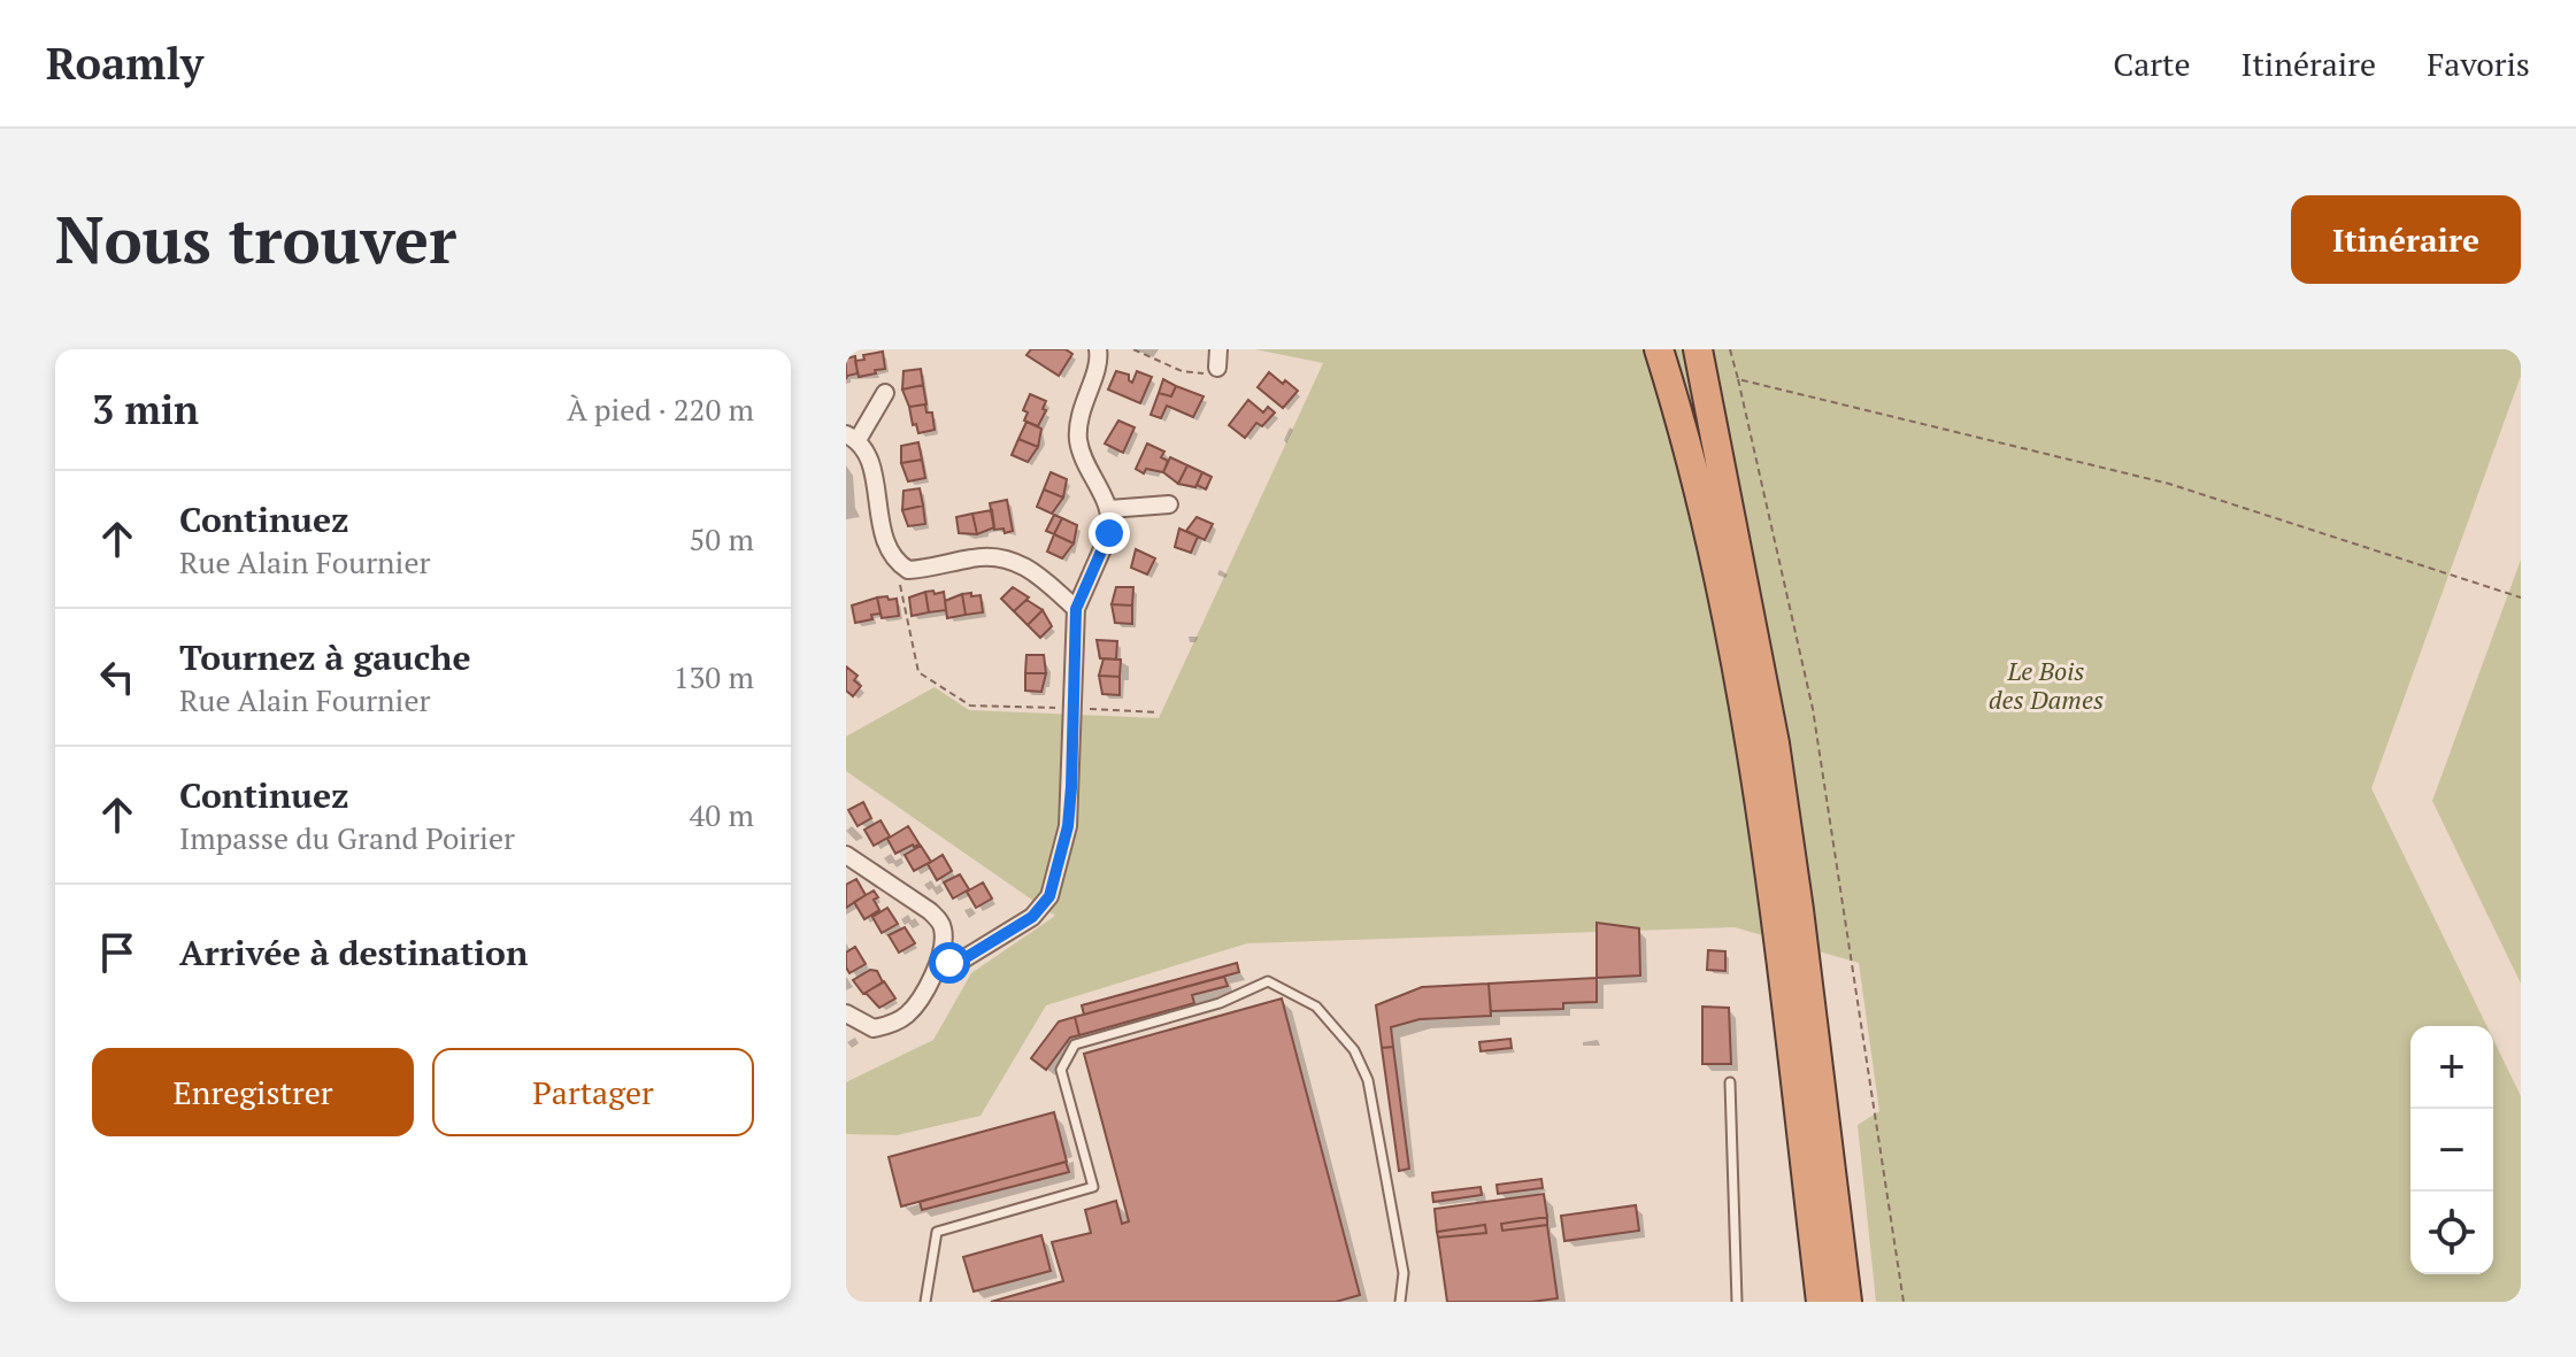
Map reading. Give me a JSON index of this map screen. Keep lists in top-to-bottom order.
{
  "parks": ["Le Bois des Dames"],
  "page": {
    "header": "Roamly",
    "nav": ["Carte", "Itinéraire", "Favoris"],
    "buttons": [
      "Itinéraire",
      ["Enregistrer", "Partager"]
    ],
    "title": "Nous trouver",
    "heading": ["3 min", "À pied · 220 m"],
    "list": [
      ["Continuez", "Rue Alain Fournier", "50 m"],
      ["Tournez à gauche", "Rue Alain Fournier", "130 m"],
      ["Continuez", "Impasse du Grand Poirier", "40 m"],
      "Arrivée à destination"
    ],
    "map_buttons": ["+", "−"]
  }
}
